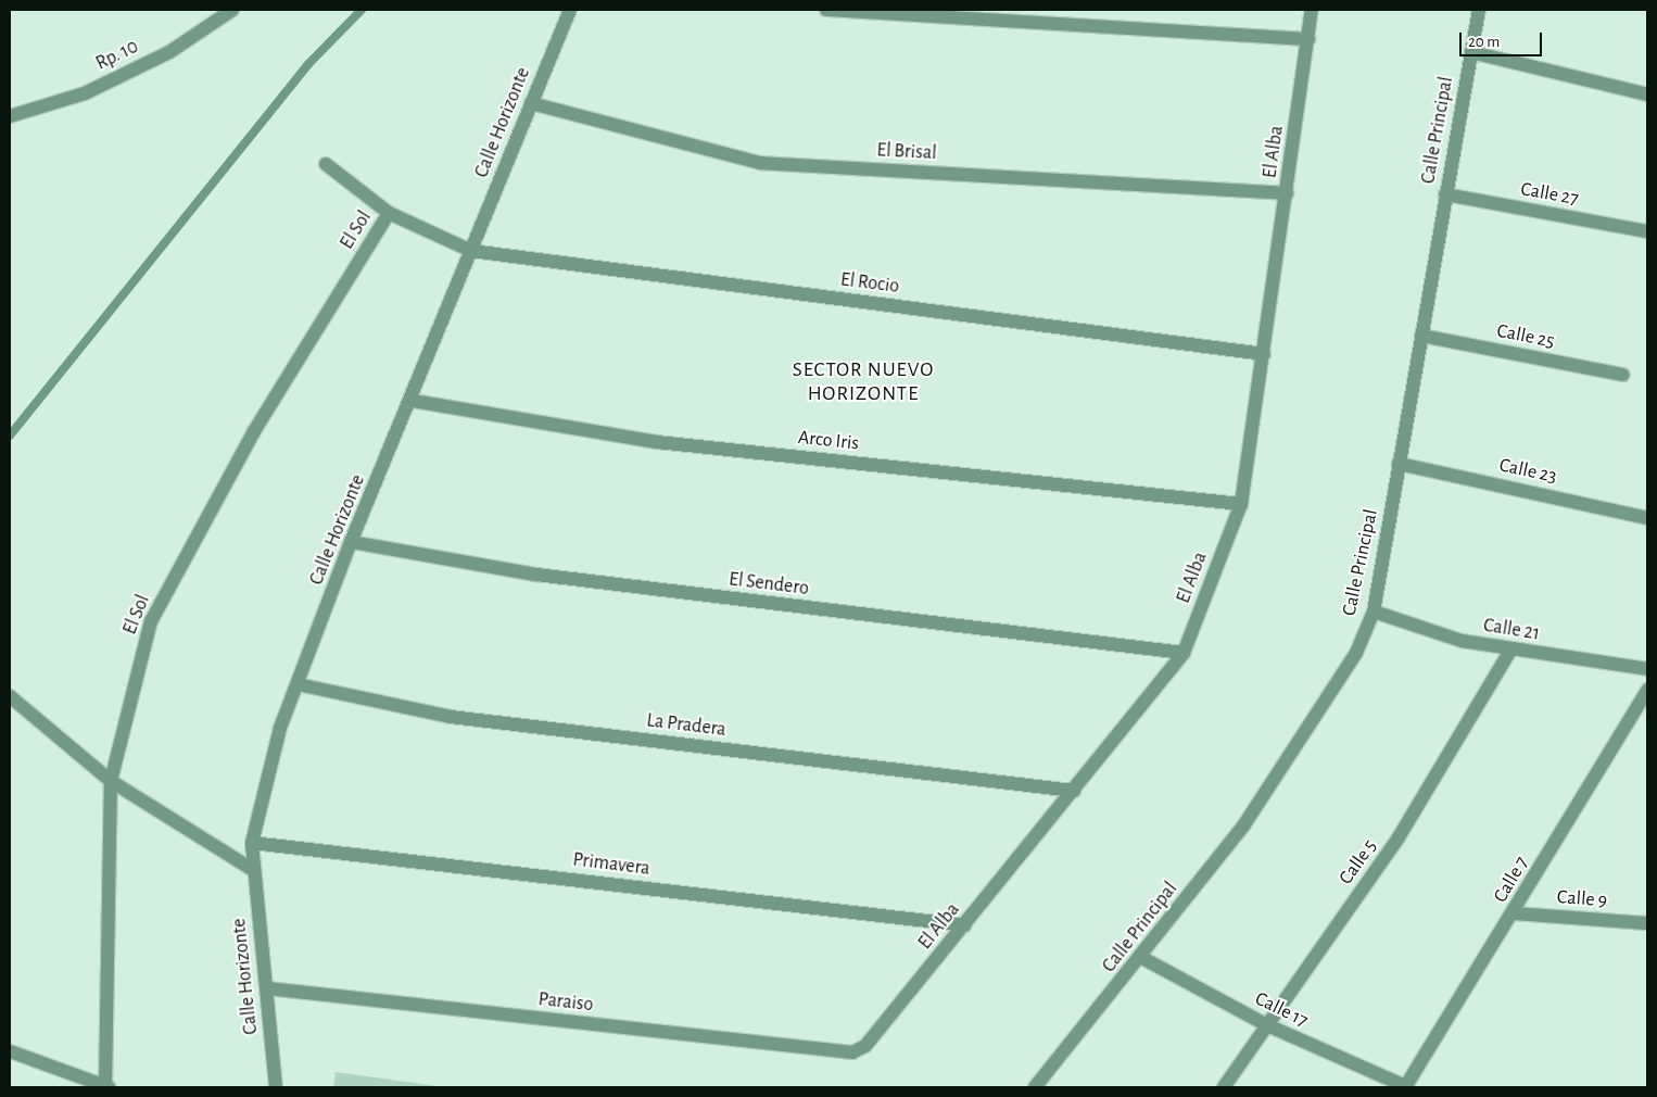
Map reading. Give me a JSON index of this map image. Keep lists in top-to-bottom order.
{
  "streets": {
    "street": [
      "Rp. 10",
      "Calle Horizonte",
      "Calle Principal",
      "El Brisal",
      "El Alba",
      "Calle 27",
      "El Sol",
      "El Rocio",
      "Calle 25",
      "Arco Iris",
      "Calle 23",
      "El Sendero",
      "Calle 21",
      "La Pradera",
      "Calle 5",
      "Primavera",
      "Calle 7",
      "Calle 9",
      "Paraiso",
      "Calle 17"
    ]
  },
  "crossings": [
    ["Calle Horizonte", "El Brisal"],
    ["Calle Horizonte", "El Rocio"],
    ["Calle Horizonte", "Arco Iris"],
    ["Calle Horizonte", "El Sendero"],
    ["Calle Horizonte", "La Pradera"],
    ["Calle Horizonte", "Primavera"],
    ["Calle Horizonte", "Paraiso"],
    ["Calle Principal", "Calle 27"],
    ["Calle Principal", "Calle 25"],
    ["Calle Principal", "Calle 23"],
    ["Calle Principal", "Calle 21"],
    ["Calle Principal", "Calle 17"],
    ["El Brisal", "El Alba"],
    ["El Alba", "El Rocio"],
    ["El Alba", "Arco Iris"],
    ["El Alba", "El Sendero"],
    ["El Alba", "La Pradera"],
    ["El Alba", "Primavera"],
    ["El Alba", "Paraiso"],
    ["El Sol", "El Rocio"],
    ["Calle 21", "Calle 5"],
    ["Calle 5", "Calle 17"],
    ["Calle 7", "Calle 9"],
    ["Calle 7", "Calle 17"]
  ],
  "districts": ["SECTOR NUEVO HORIZONTE"],
  "scale_bar": "20 m"
}
